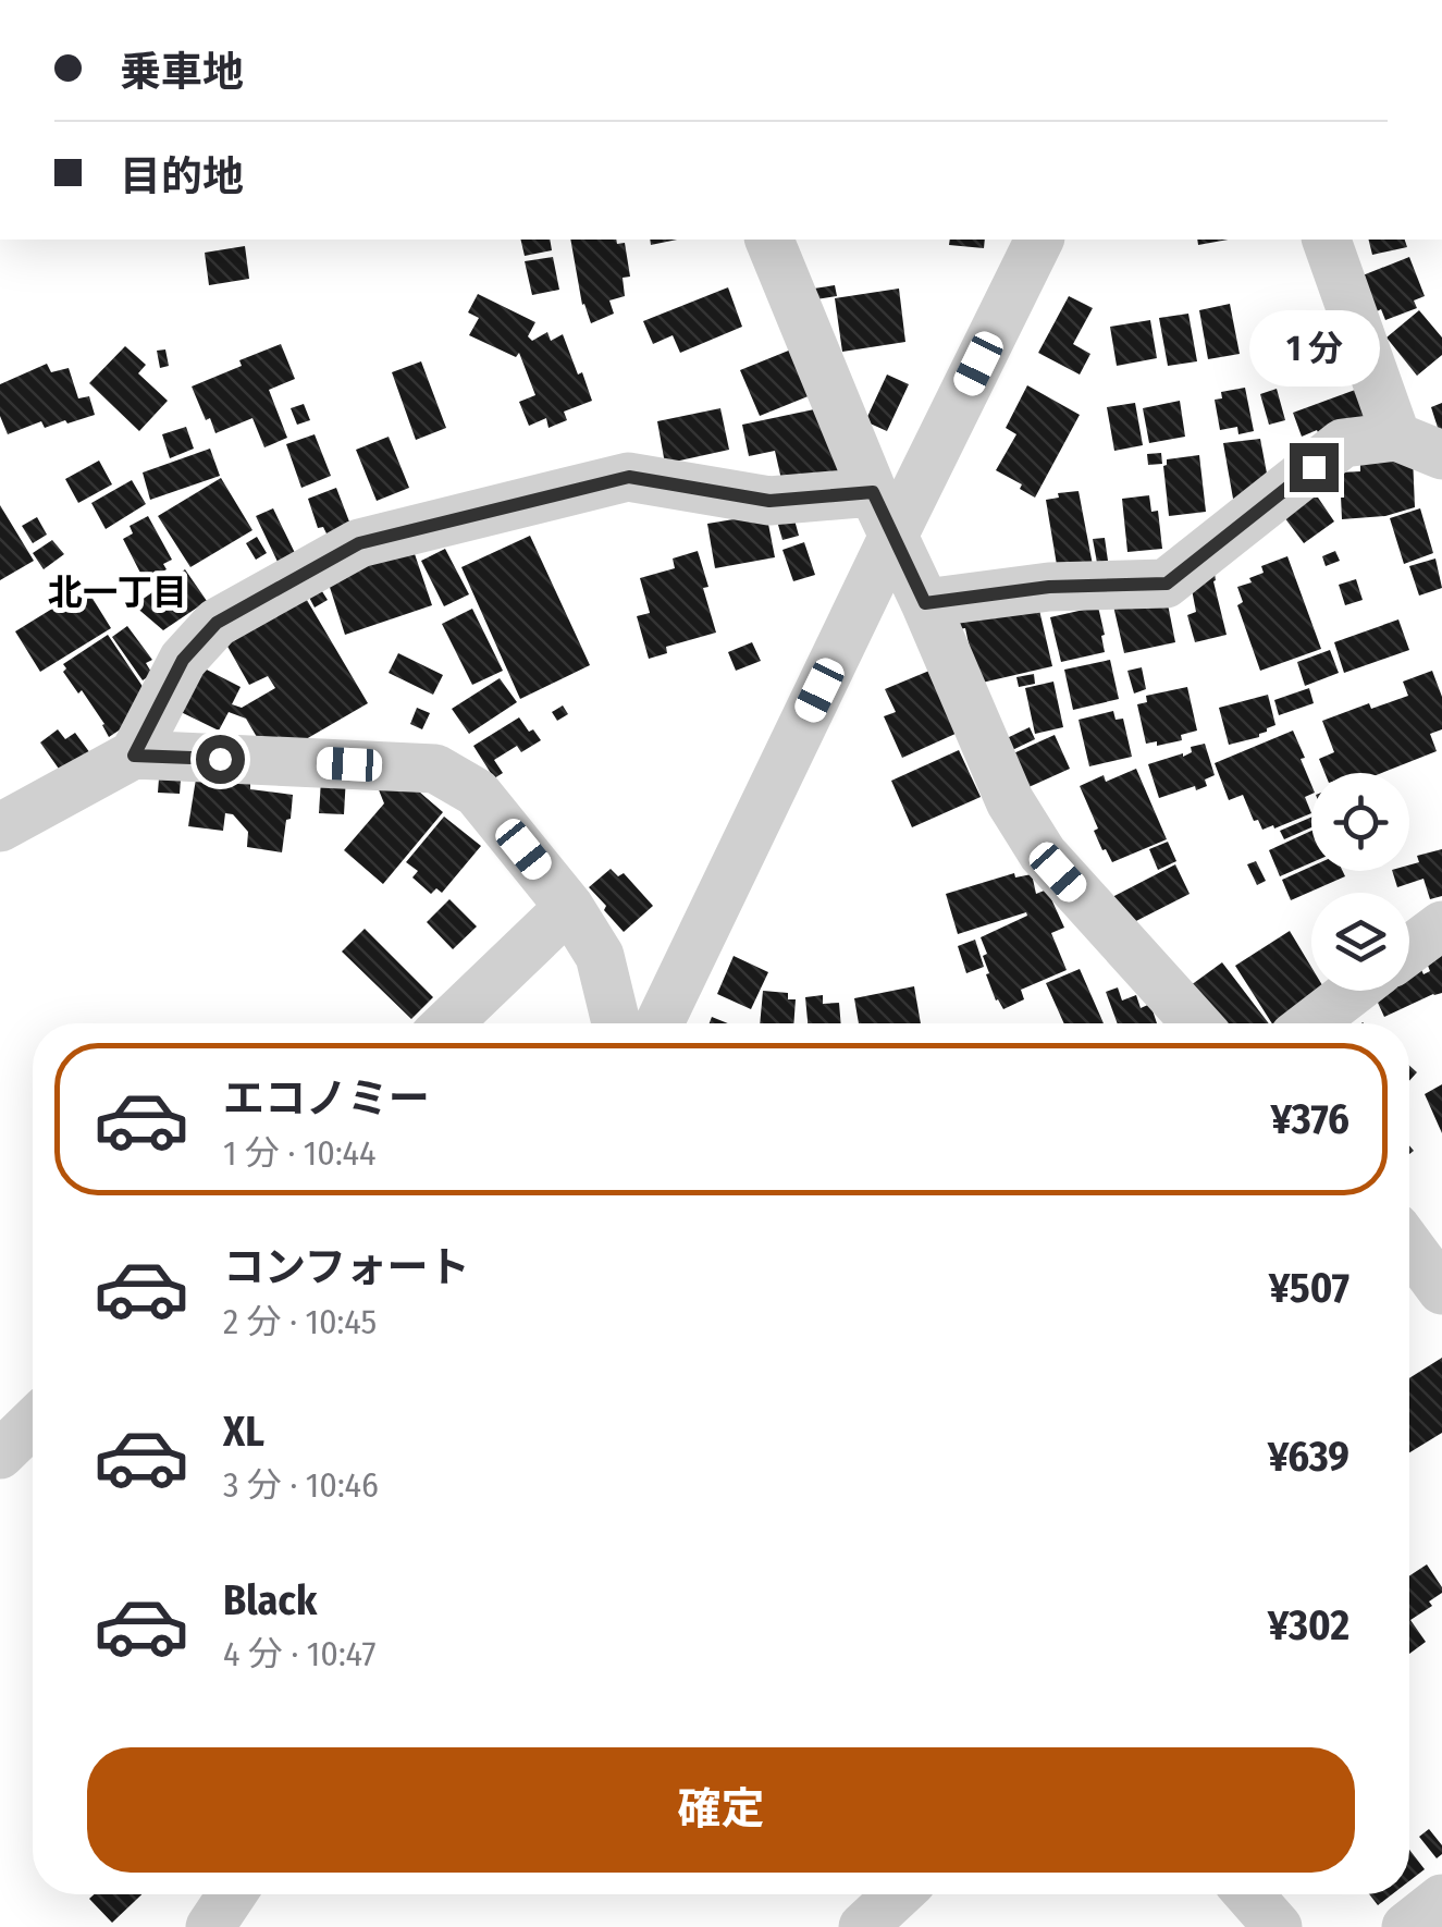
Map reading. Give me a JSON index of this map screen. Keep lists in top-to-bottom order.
{
  "districts": ["北一丁目"],
  "page": {
    "banner": ["乗車地", "目的地"],
    "bubble": "1 分",
    "list": [
      {
        "name": "エコノミー",
        "note": "1 分 · 10:44",
        "value": "¥376"
      },
      {
        "name": "コンフォート",
        "note": "2 分 · 10:45",
        "value": "¥507"
      },
      {
        "name": "XL",
        "note": "3 分 · 10:46",
        "value": "¥639"
      },
      {
        "name": "Black",
        "note": "4 分 · 10:47",
        "value": "¥302"
      }
    ],
    "buttons": "確定"
  }
}
